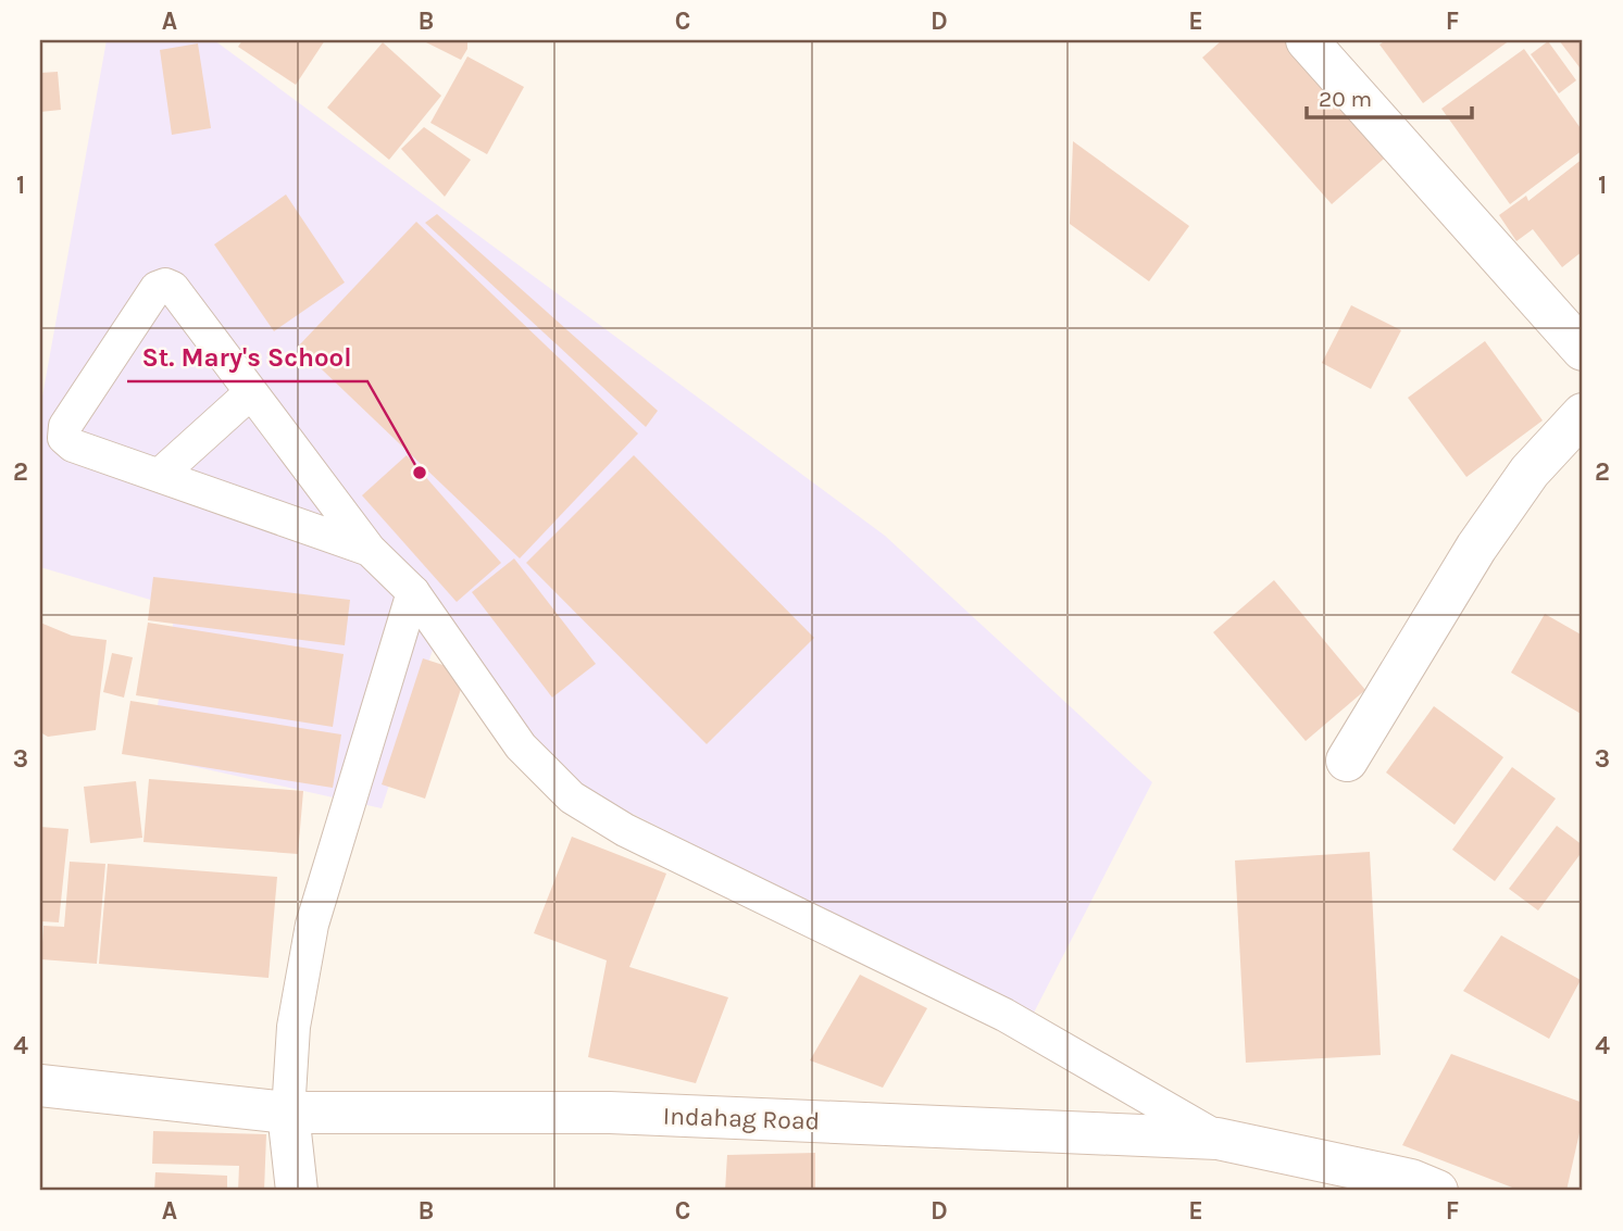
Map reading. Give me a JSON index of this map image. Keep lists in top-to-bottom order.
{
  "streets": {
    "main road": ["Indahag Road"]
  },
  "places": ["St. Mary's School"],
  "scale_bar": "20 m",
  "grid": {
    "columns": [
      "A",
      "B",
      "C",
      "D",
      "E",
      "F"
    ],
    "rows": [
      "1",
      "2",
      "3",
      "4"
    ]
  }
}
